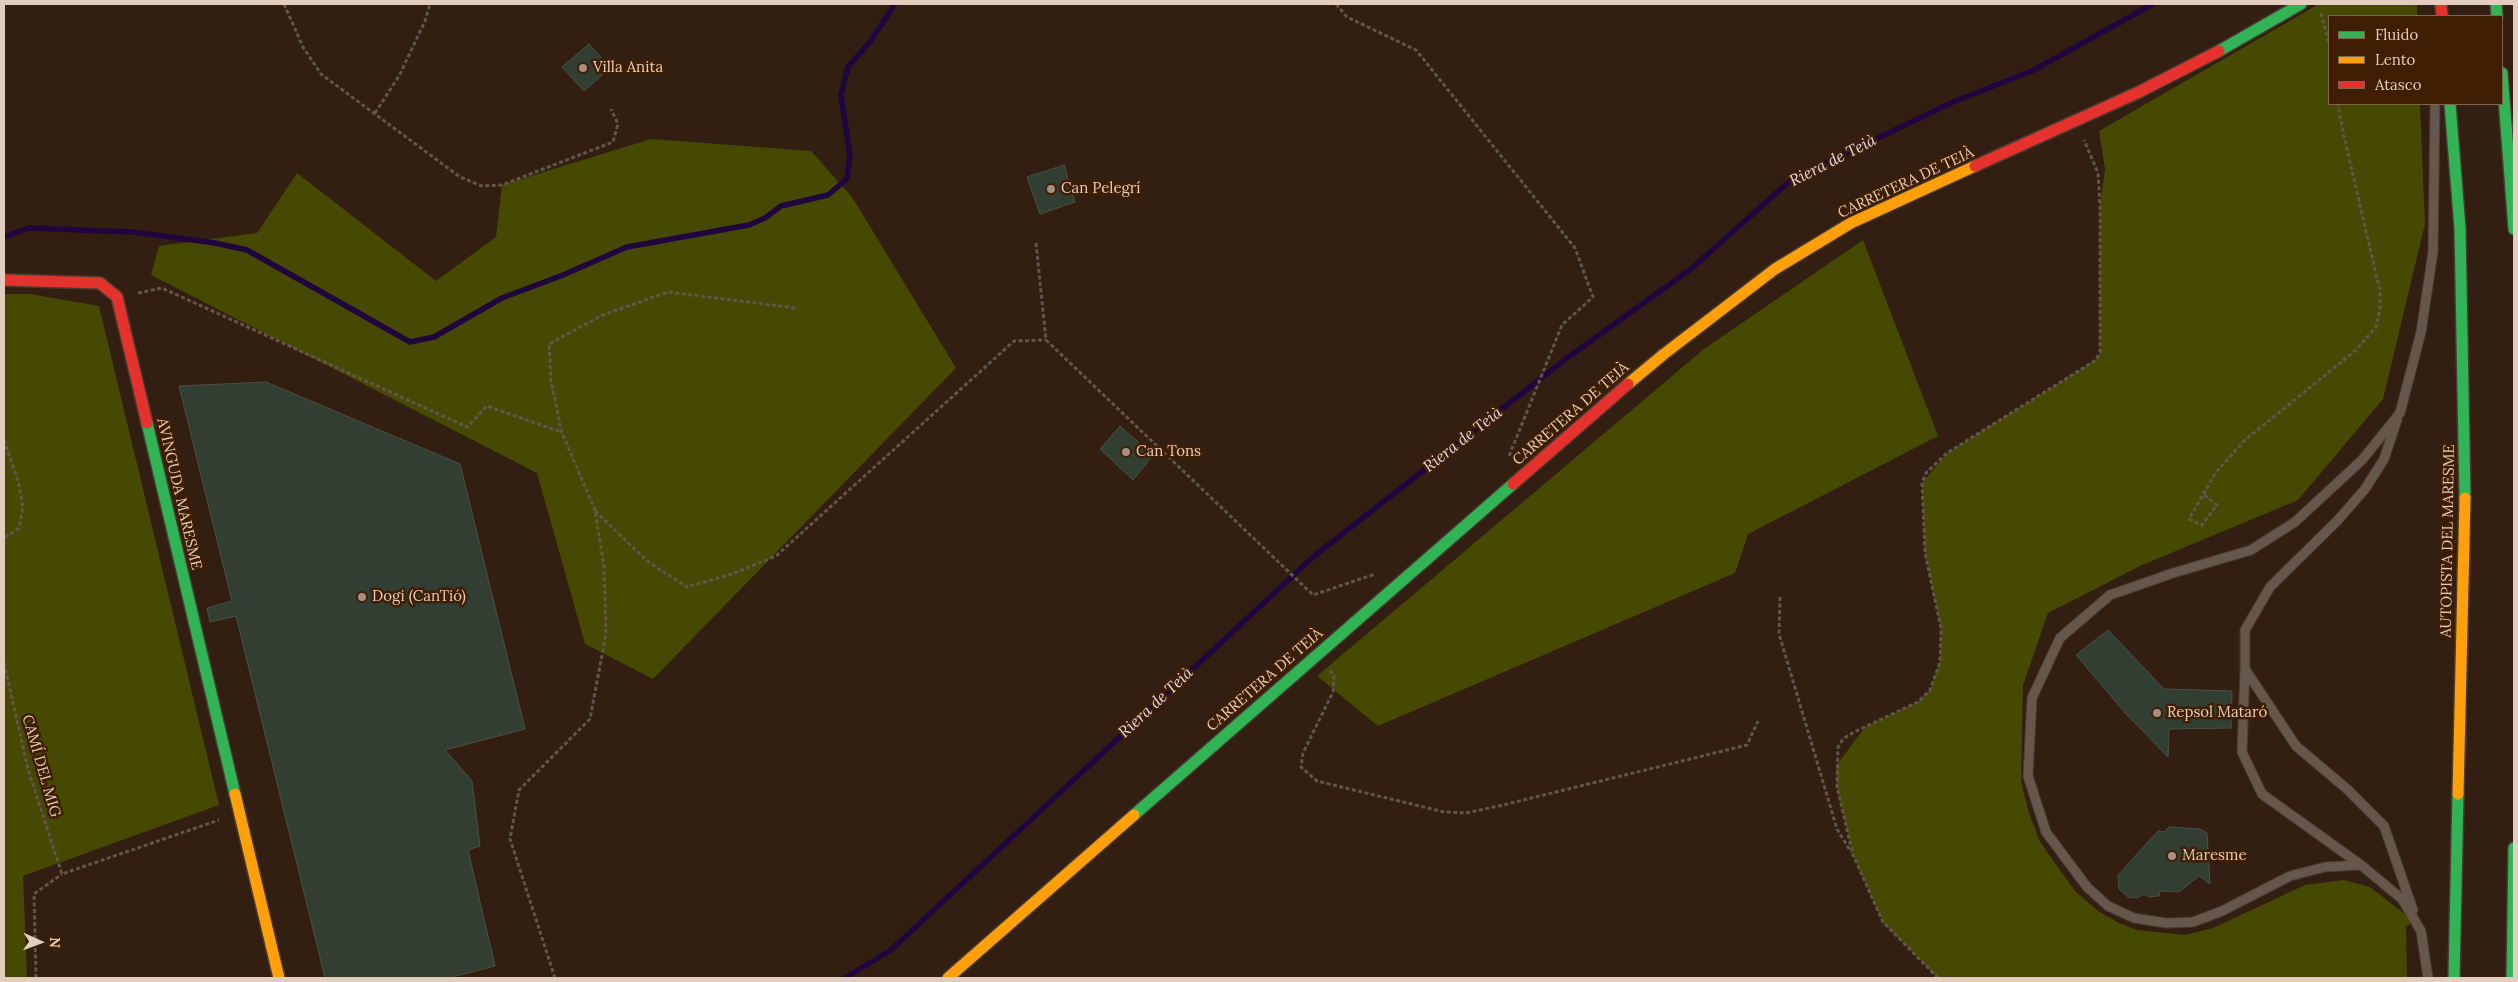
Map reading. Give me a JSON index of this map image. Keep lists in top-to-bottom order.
{
  "streets": {
    "main road": ["CARRETERA DE TEIÀ", "AVINGUDA MARESME", "AUTOPISTA DEL MARESME"],
    "path": ["CAMÍ DEL MIG"]
  },
  "water": ["Riera de Teià"],
  "places": [
    "Villa Anita",
    "Can Pelegrí",
    "Can Tons",
    "Dogi (CanTió)",
    "Repsol Mataró",
    "Maresme"
  ],
  "legend": ["Fluido", "Lento", "Atasco"],
  "north": "right"
}
